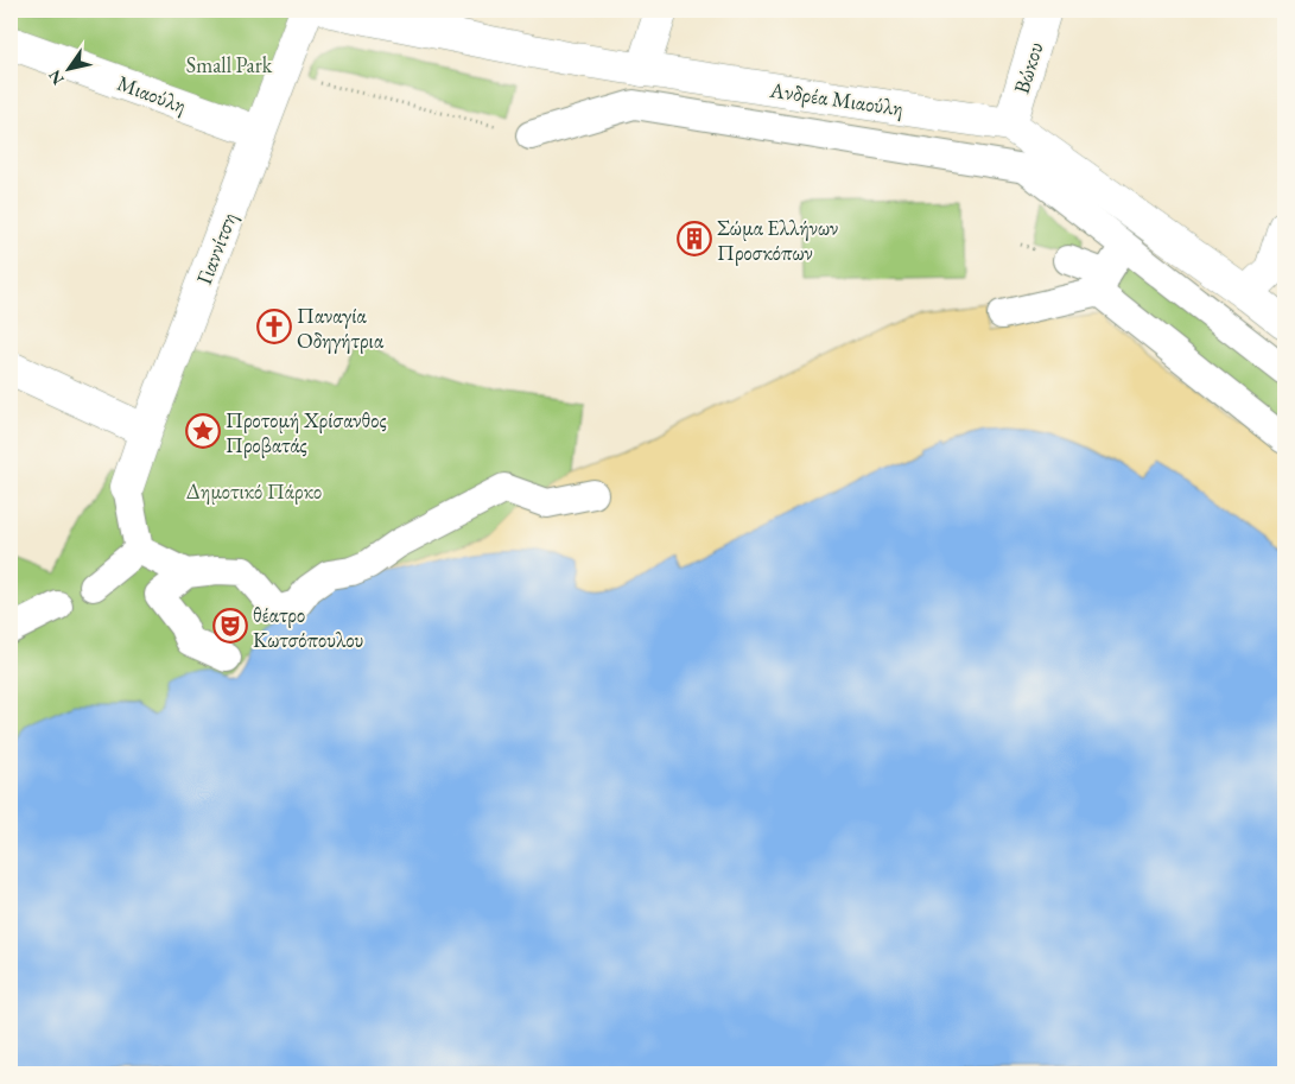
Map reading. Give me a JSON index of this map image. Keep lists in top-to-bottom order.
{
  "streets": {
    "street": [
      "Βώκου",
      "Μιαούλη",
      "Ανδρέα Μιαούλη",
      "Γιαννίτση"
    ]
  },
  "crossings": [
    ["Βώκου", "Ανδρέα Μιαούλη"],
    ["Μιαούλη", "Γιαννίτση"]
  ],
  "parks": ["Small Park", "Δημοτικό Πάρκο"],
  "places": {
    "building": ["Σώμα Ελλήνων Προσκόπων"],
    "church": ["Παναγία Οδηγήτρια"],
    "place": ["Προτομή Χρίσανθος Προβατάς"],
    "theatre": ["θέατρο Κωτσόπουλου"]
  },
  "north": "bottom left"
}
